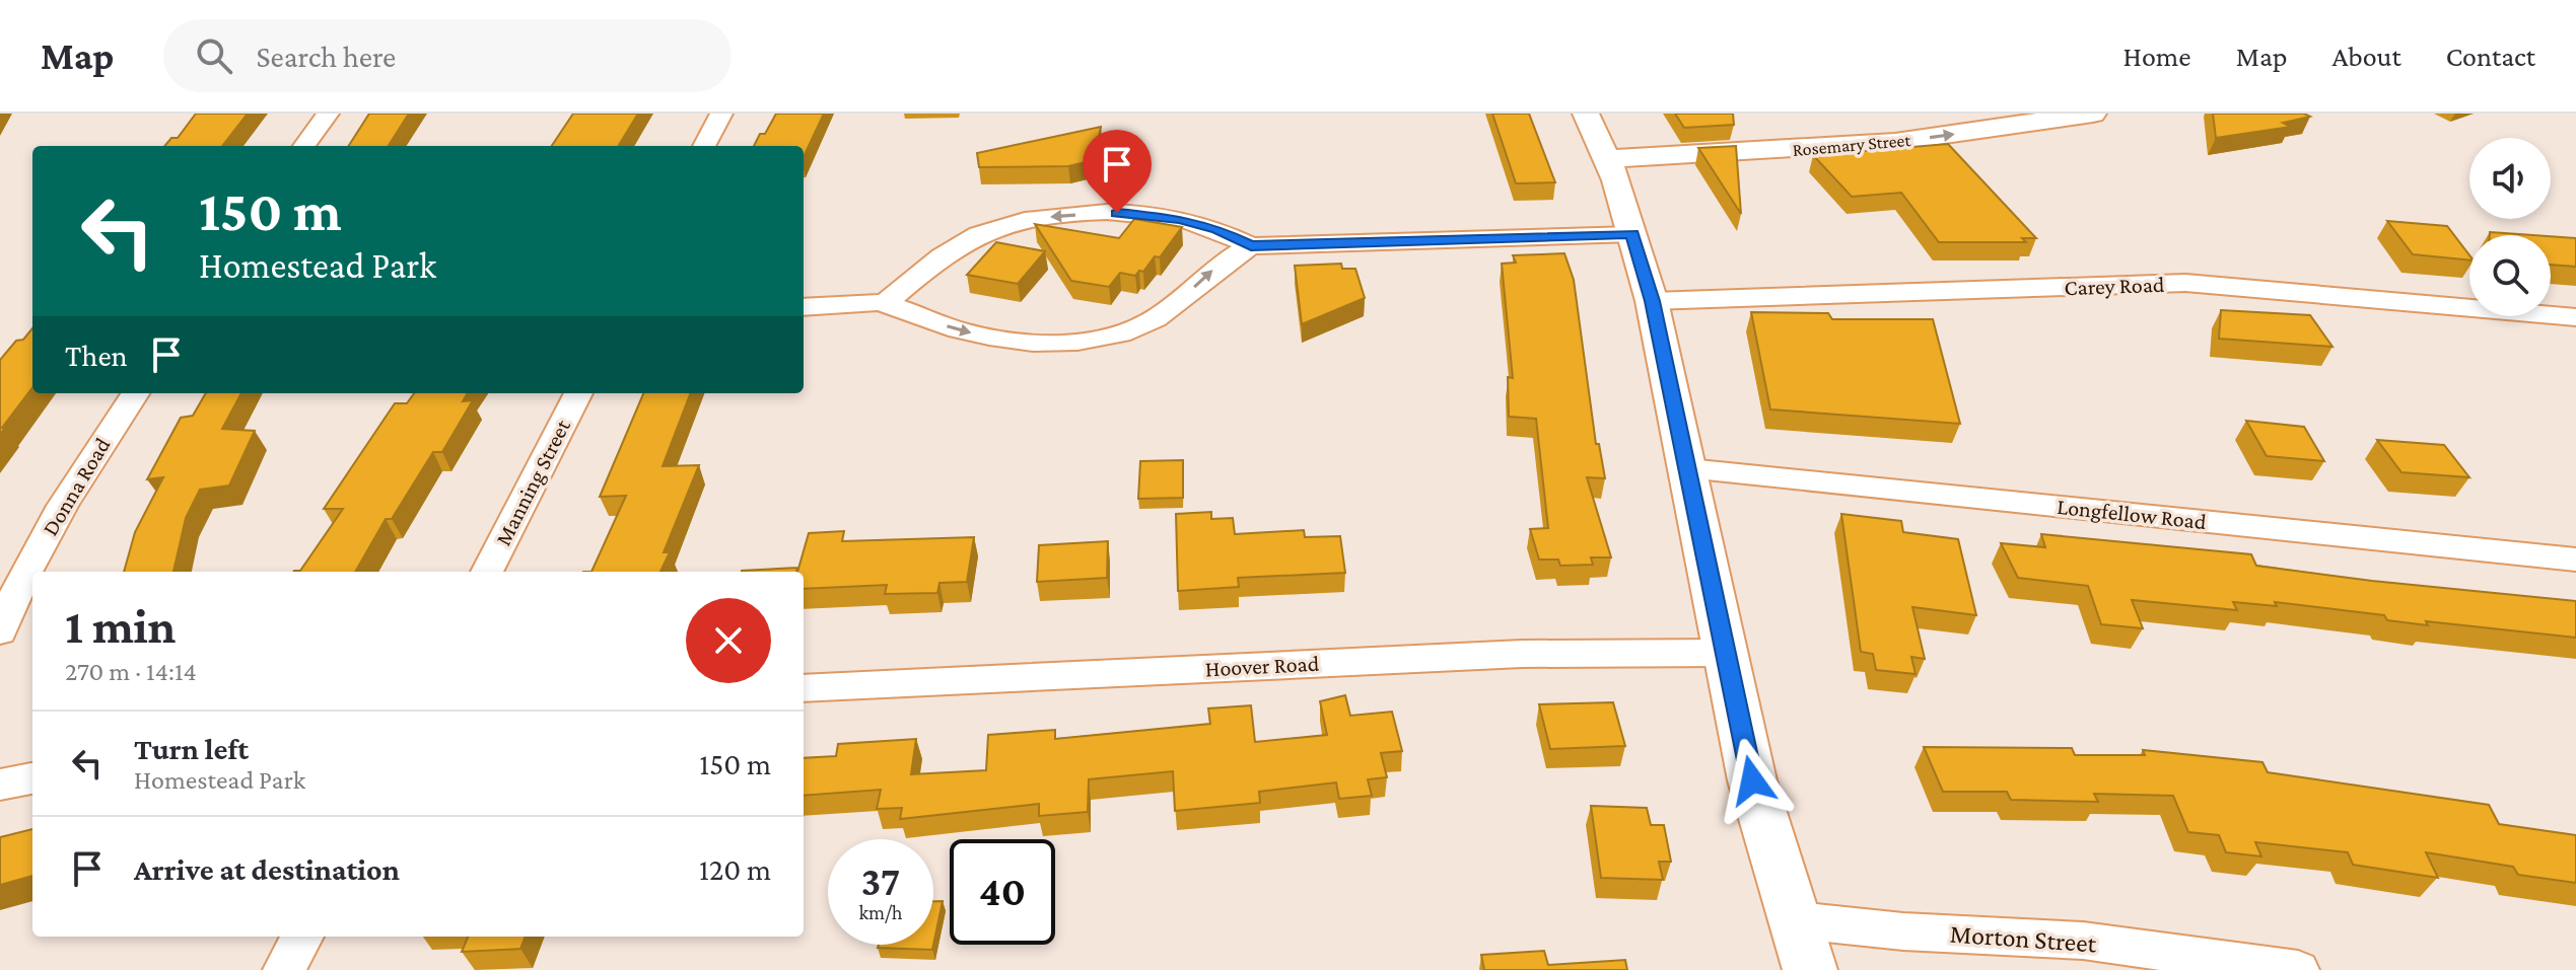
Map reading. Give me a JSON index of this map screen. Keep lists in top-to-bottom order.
{
  "streets": {
    "street": [
      "Rosemary Street",
      "Carey Road",
      "Manning Street",
      "Donna Road",
      "Longfellow Road",
      "Hoover Road",
      "Morton Street"
    ]
  },
  "one_way": ["Rosemary Street"],
  "page": {
    "header": "Map",
    "search": "Search here",
    "nav": [
      "Home",
      "Map",
      "About",
      "Contact"
    ],
    "turn": ["150 m", "Homestead Park"],
    "then": "Then",
    "heading": ["1 min", "270 m · 14:14"],
    "list": [
      {
        "name": "Turn left",
        "note": "Homestead Park",
        "value": "150 m"
      },
      {
        "name": "Arrive at destination",
        "value": "120 m"
      }
    ],
    "speed": "37 km/h",
    "limit": "40"
  }
}
